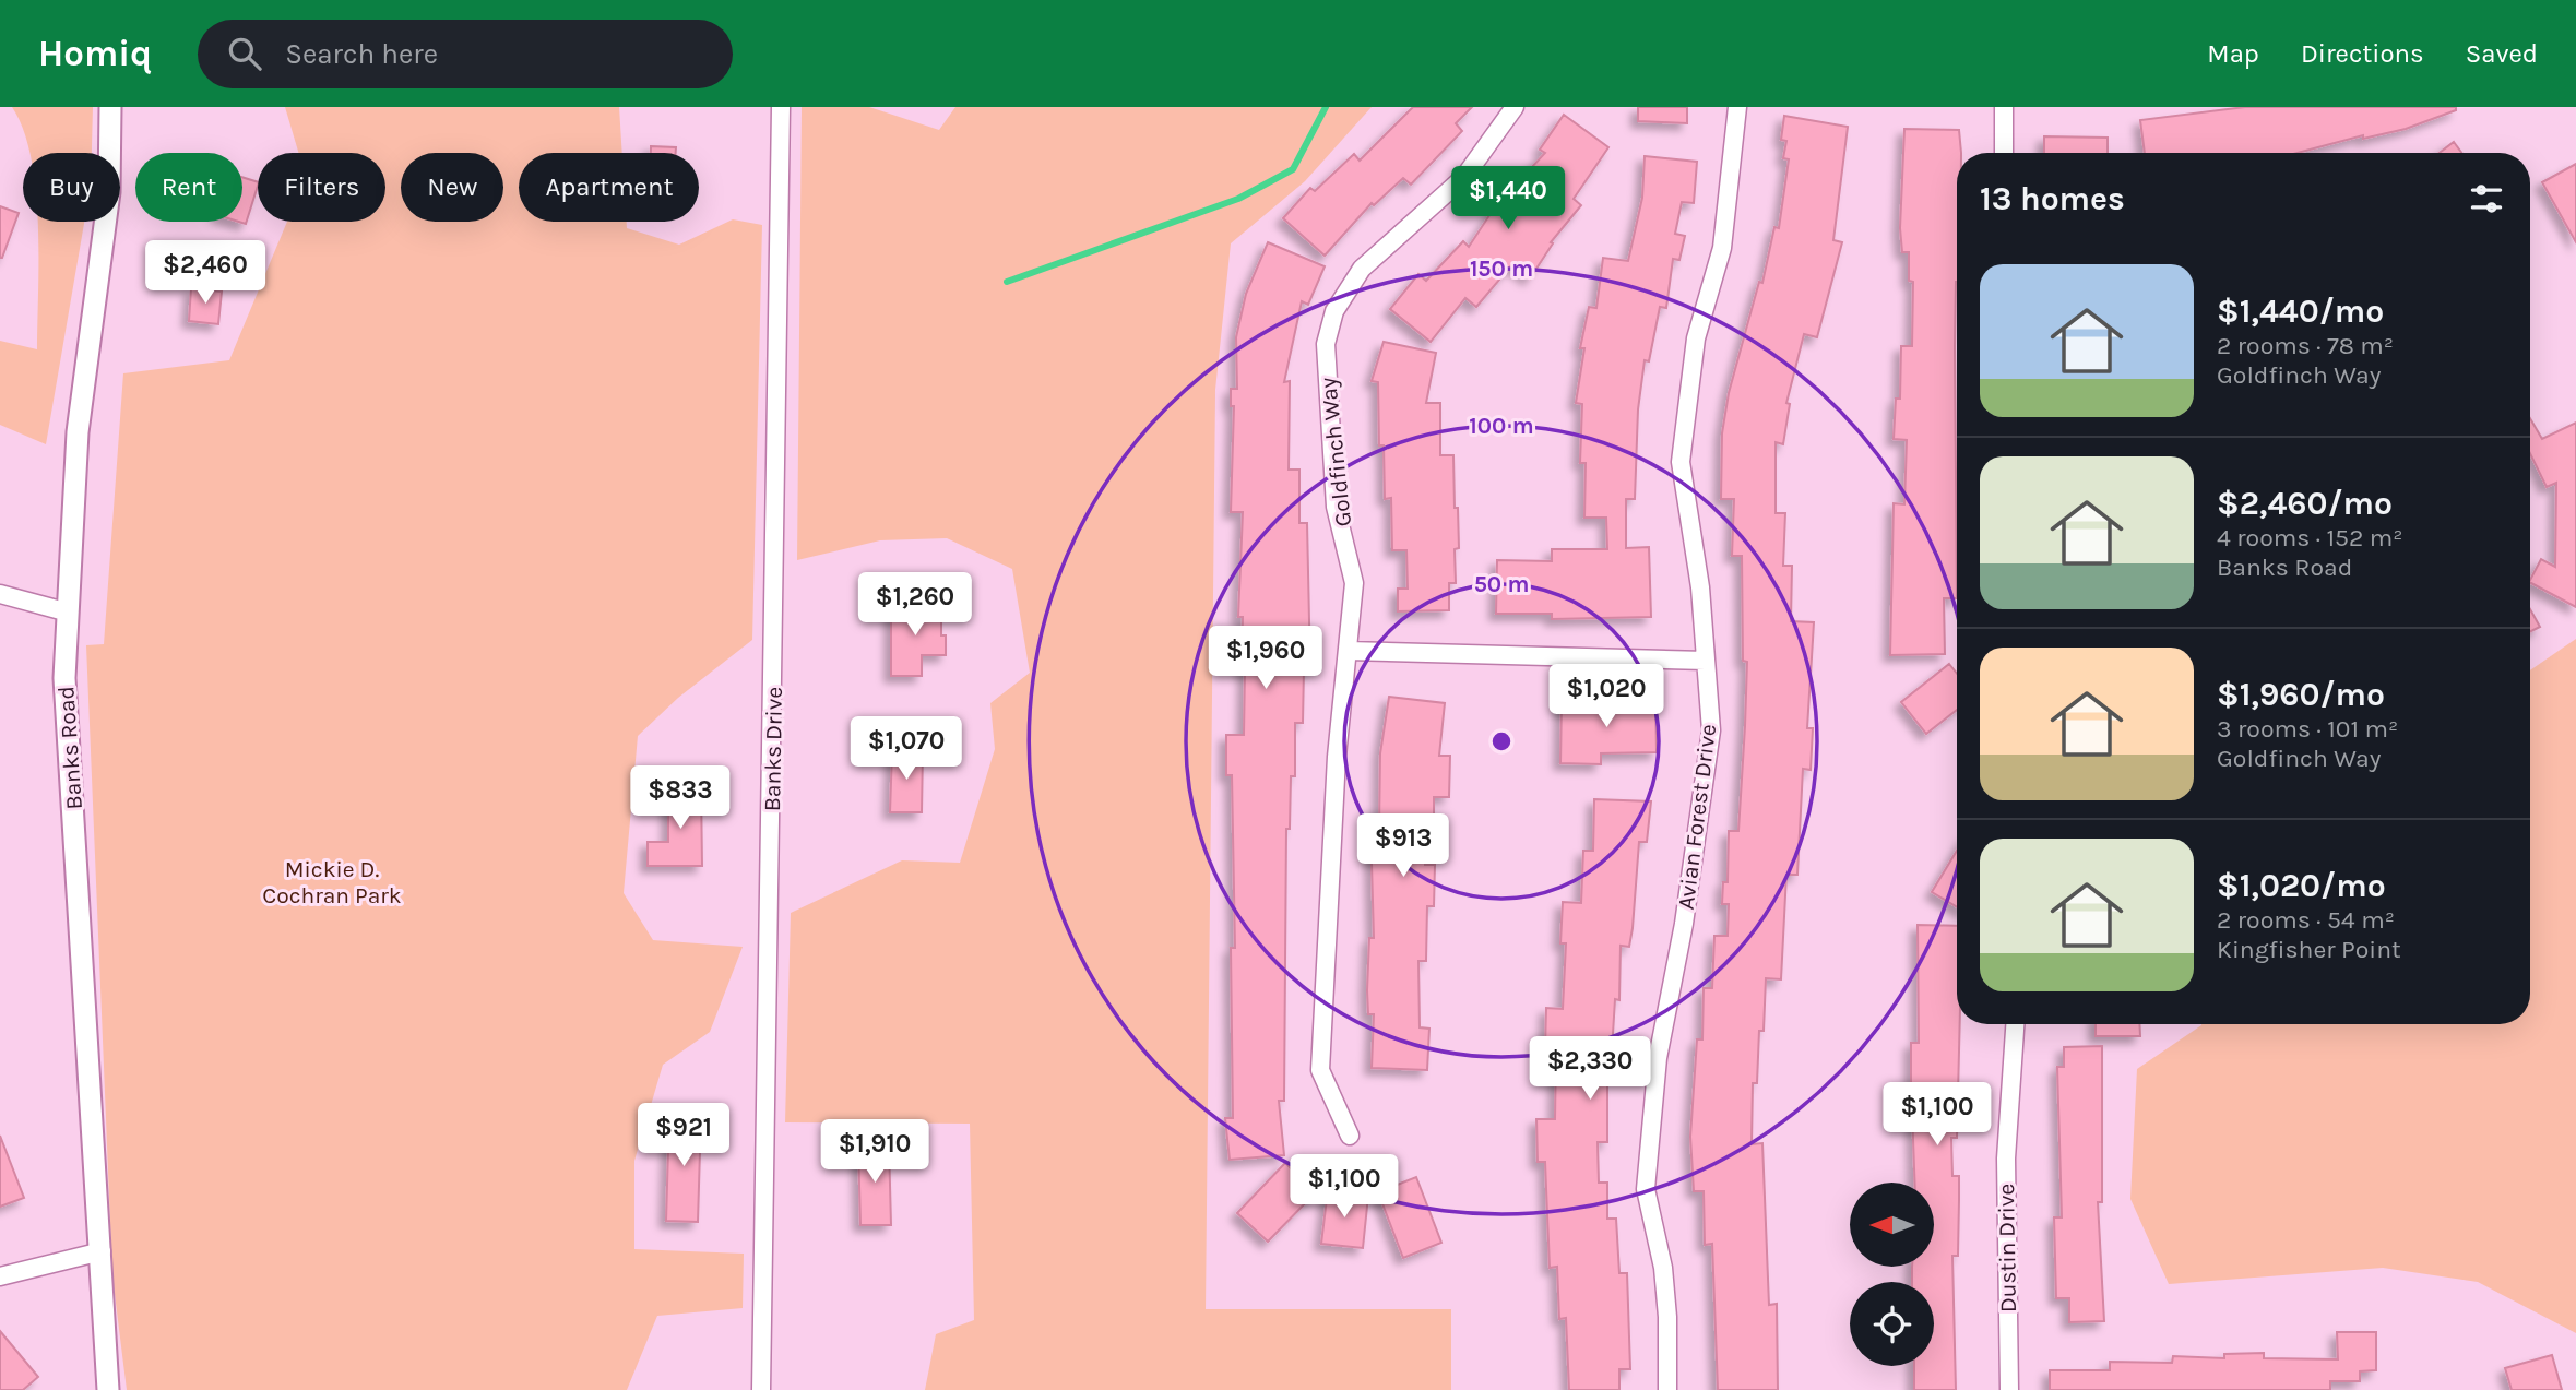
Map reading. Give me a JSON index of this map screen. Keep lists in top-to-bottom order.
{
  "streets": {
    "street": [
      "Goldfinch Way",
      "Banks Road",
      "Banks Drive",
      "Avian Forest Drive",
      "Dustin Drive"
    ]
  },
  "parks": ["Mickie D. Cochran Park"],
  "north": "left",
  "page": {
    "header": "Homiq",
    "search": "Search here",
    "nav": ["Map", "Directions", "Saved"],
    "chip": [
      "Buy",
      "Rent",
      "Filters",
      "New",
      "Apartment"
    ],
    "heading": "13 homes",
    "price": [
      "$1,440",
      "$2,460",
      "$1,260",
      "$1,960",
      "$1,020",
      "$1,070",
      "$833",
      "$913",
      "$2,330",
      "$1,100",
      "$921",
      "$1,910",
      "$1,100"
    ],
    "list": [
      {
        "name": "$1,440/mo",
        "note": "2 rooms · 78 m² · Goldfinch Way"
      },
      {
        "name": "$2,460/mo",
        "note": "4 rooms · 152 m² · Banks Road"
      },
      {
        "name": "$1,960/mo",
        "note": "3 rooms · 101 m² · Goldfinch Way"
      },
      {
        "name": "$1,020/mo",
        "note": "2 rooms · 54 m² · Kingfisher Point"
      }
    ]
  },
  "rings": ["150 m", "100 m", "50 m"]
}
